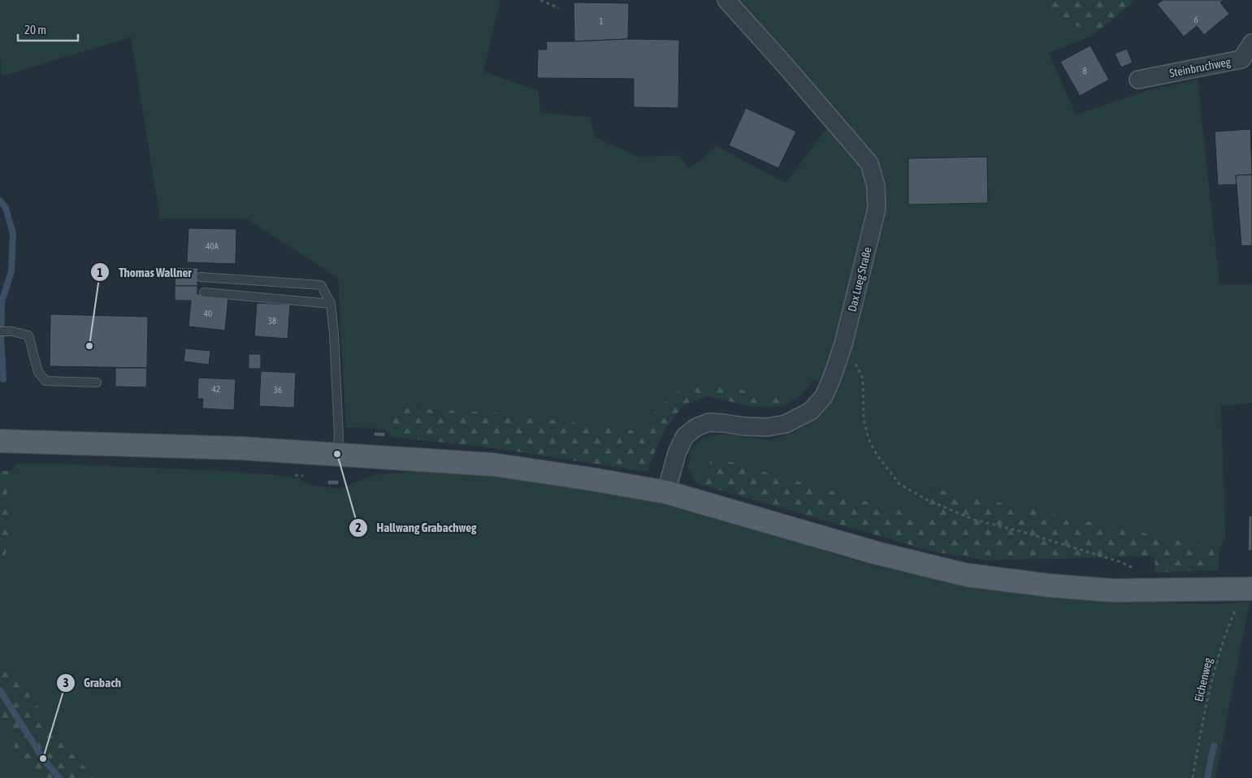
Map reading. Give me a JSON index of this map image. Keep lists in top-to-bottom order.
{
  "streets": {
    "street": ["Steinbruchweg", "Dax Lueg Straße"],
    "path": ["Eichenweg"]
  },
  "places": ["Thomas Wallner", "Hallwang Grabachweg", "Grabach"],
  "house_numbers": [
    "6",
    "1",
    "8",
    "40A",
    "40",
    "38",
    "42",
    "36"
  ],
  "scale_bar": "20 m"
}
